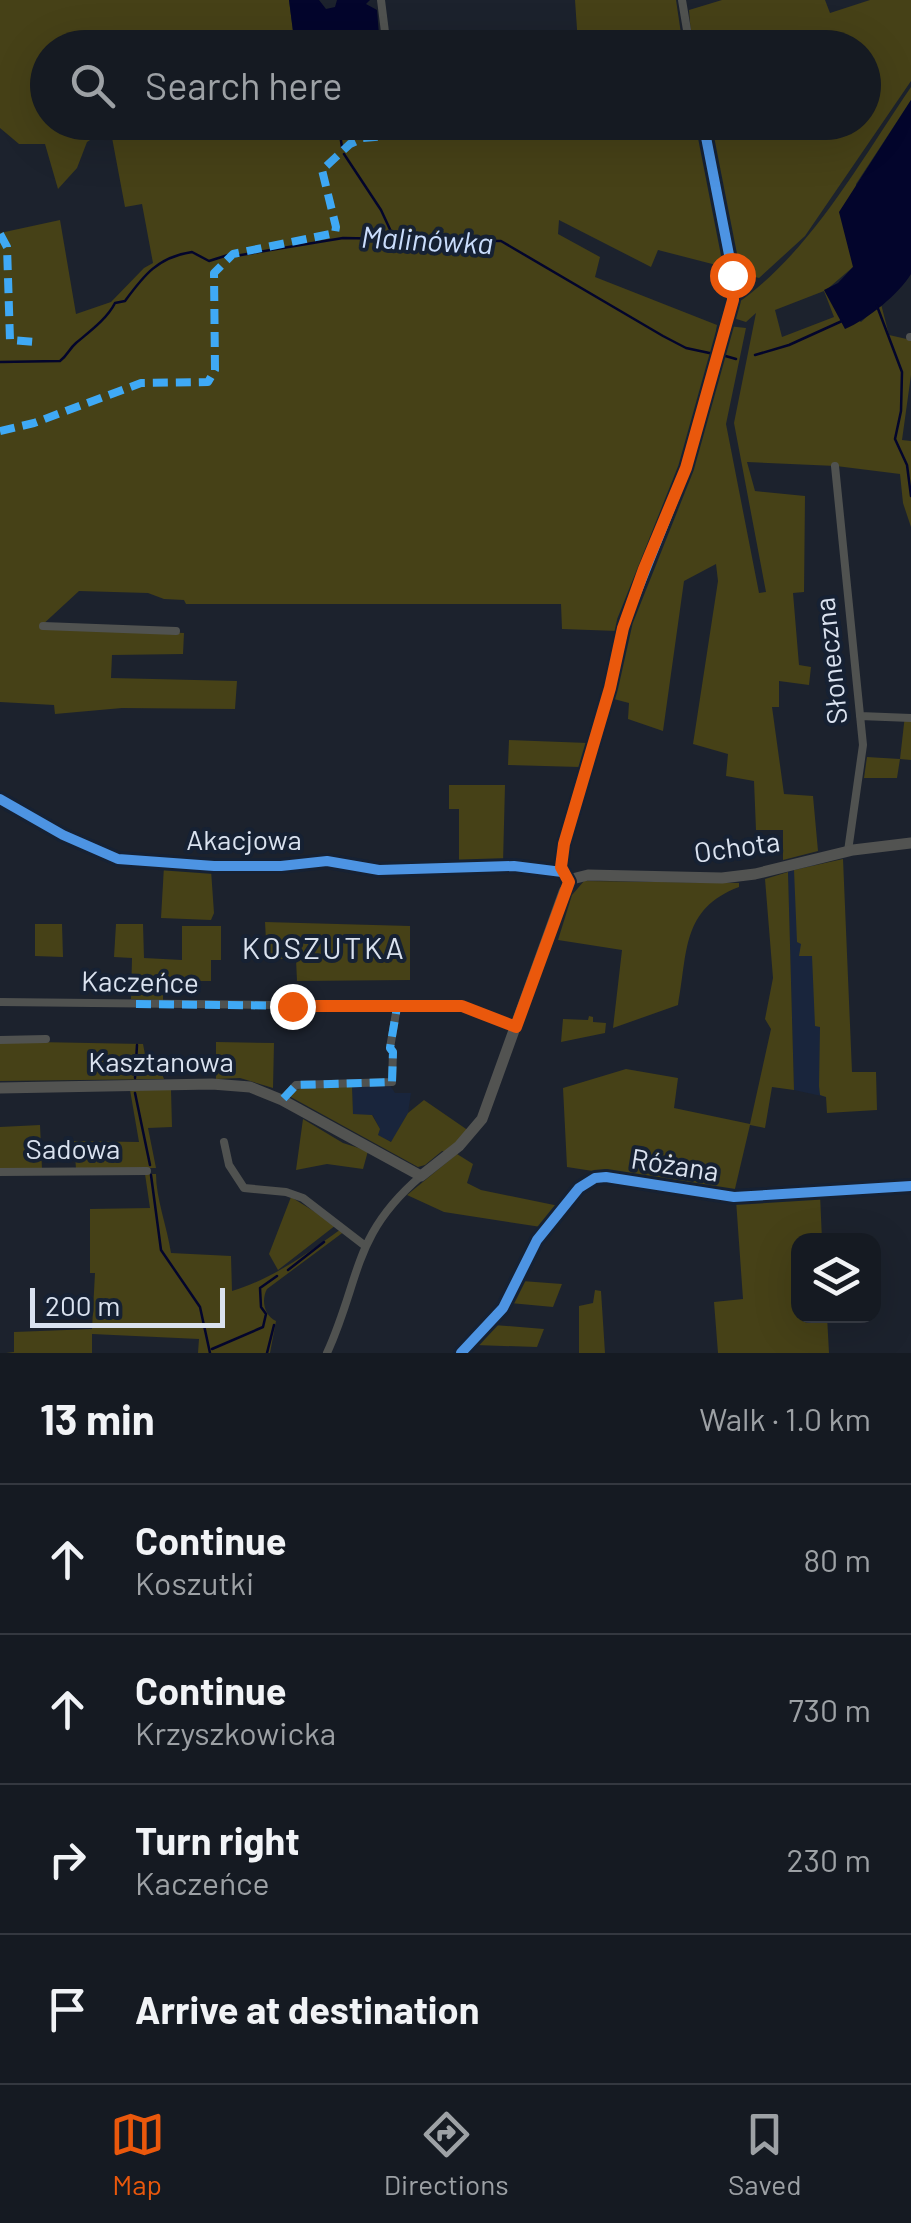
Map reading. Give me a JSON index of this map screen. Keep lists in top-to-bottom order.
{
  "streets": {
    "street": [
      "Słoneczna",
      "Akacjowa",
      "Ochota",
      "Kaczeńce",
      "Kasztanowa",
      "Sadowa",
      "Różana"
    ]
  },
  "crossings": [
    ["Słoneczna", "Ochota"],
    ["Akacjowa", "Ochota"]
  ],
  "districts": ["KOSZUTKA"],
  "water": ["Malinówka"],
  "scale_bar": "200 m",
  "page": {
    "search": "Search here",
    "scale": "200 m",
    "heading": ["13 min", "Walk · 1.0 km"],
    "list": [
      ["Continue", "Koszutki", "80 m"],
      ["Continue", "Krzyszkowicka", "730 m"],
      ["Turn right", "Kaczeńce", "230 m"],
      "Arrive at destination"
    ],
    "nav": ["Map", "Directions", "Saved"]
  }
}
